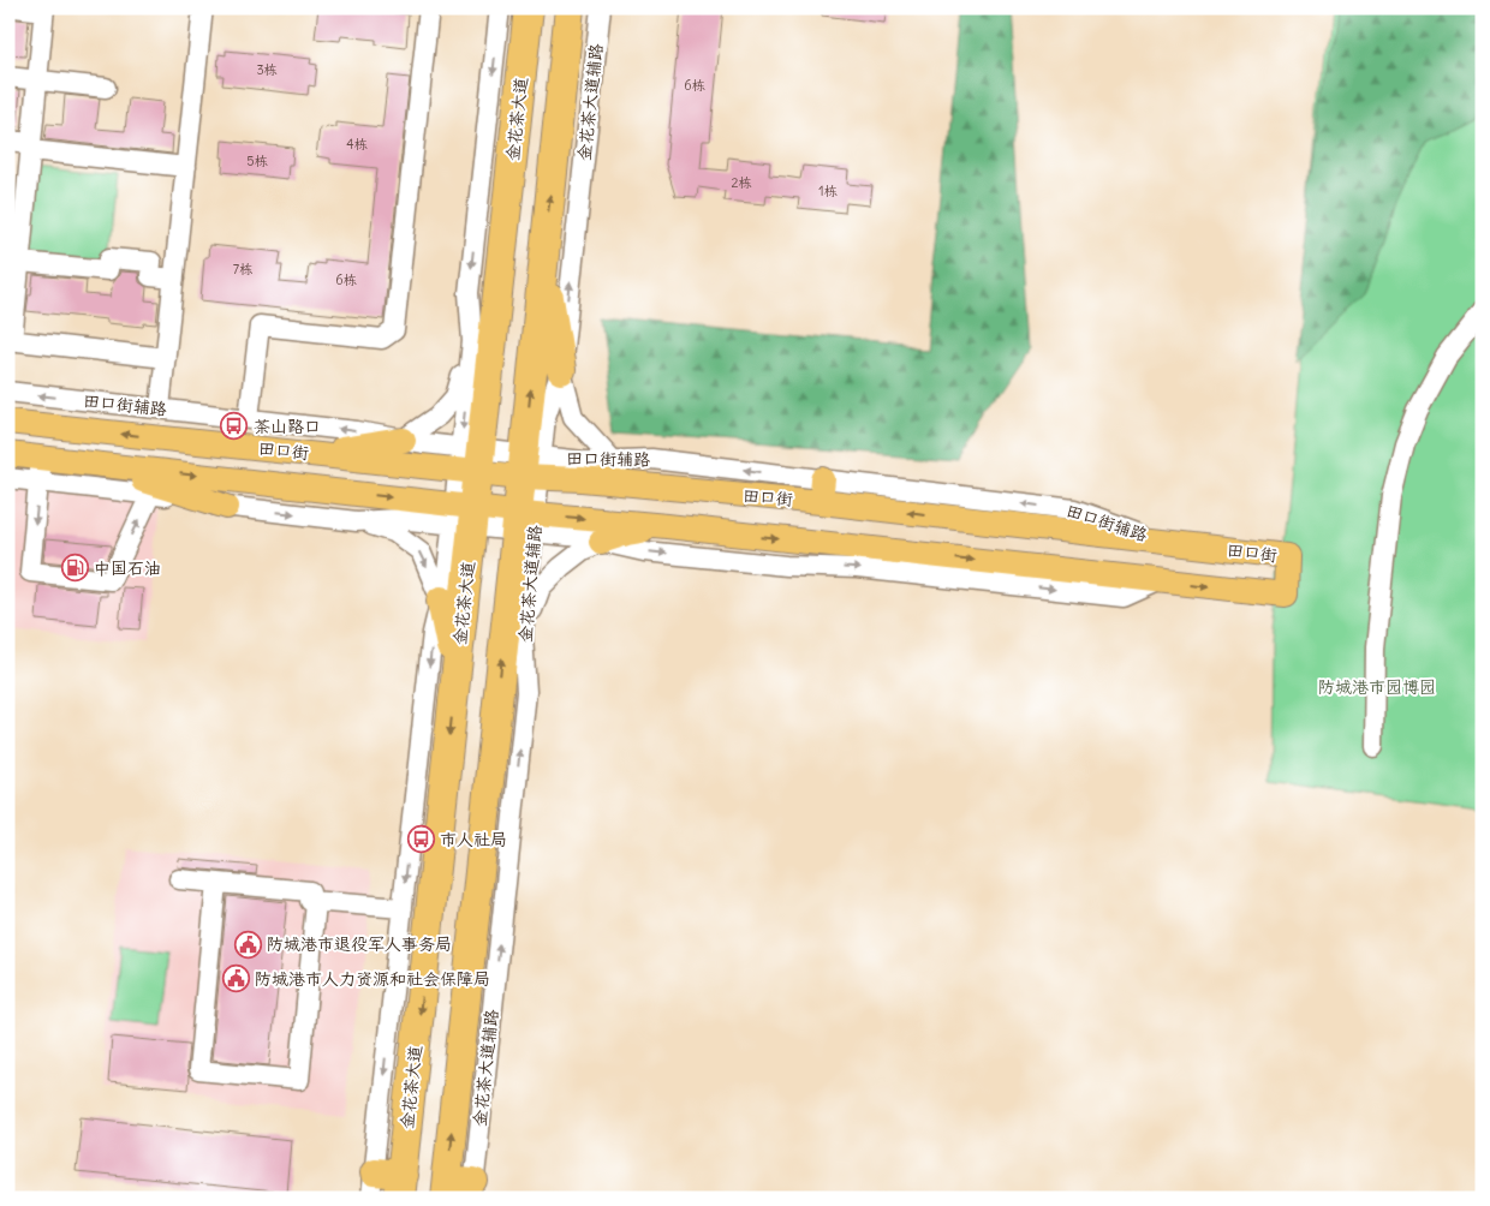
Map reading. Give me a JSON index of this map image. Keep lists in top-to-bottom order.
{
  "streets": {
    "highway": ["金花茶大道"],
    "main road": ["田口街"],
    "street": ["金花茶大道辅路", "田口街辅路"]
  },
  "crossings": [
    ["金花茶大道辅路", "田口街辅路"],
    ["金花茶大道辅路", "田口街"],
    ["金花茶大道", "田口街辅路"],
    ["金花茶大道", "田口街"],
    ["田口街辅路", "田口街"]
  ],
  "parks": ["防城港市园博园"],
  "places": {
    "bus stop": ["茶山路口", "市人社局"],
    "fuel station": ["中国石油"],
    "public building": ["防城港市退役军人事务局", "防城港市人力资源和社会保障局"]
  },
  "house_numbers": [
    "3栋",
    "6栋",
    "4栋",
    "5栋",
    "2栋",
    "1栋",
    "7栋",
    "6栋"
  ]
}
